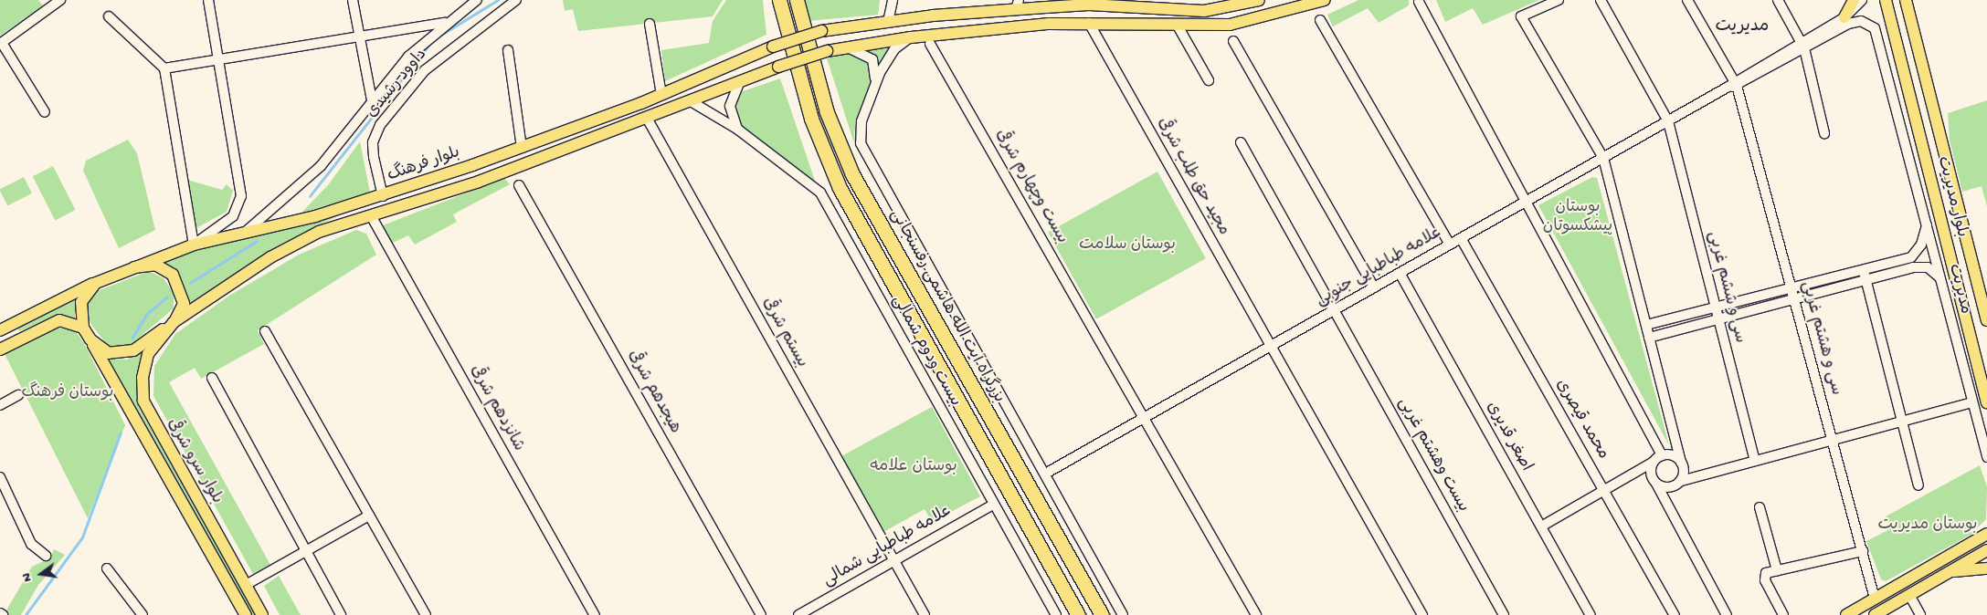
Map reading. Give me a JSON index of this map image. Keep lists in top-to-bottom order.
{
  "streets": {
    "highway": ["بزرگراه آیت الله هاشمی رفسنجانی"],
    "main road": ["بلوار فرهنگ", "بلوار مدیریت", "بلوار سرو شرقی"],
    "street": [
      "داوود رشیدی",
      "مجید حق طلب شرقی",
      "بیست وچهارم شرقی",
      "علامه طباطبایی جنوبی",
      "سی و ششم غربی",
      "مدیریت",
      "بیستم شرقی",
      "سی و هشتم غربی",
      "بیست ودوم شمالی",
      "هیجدهم شرقی",
      "شانزدهم شرقی",
      "محمد قیصری",
      "اصغر قدیری",
      "بیست وهشتم غربی",
      "علامه طباطبایی شمالی"
    ]
  },
  "crossings": [
    ["داوود رشیدی", "بلوار فرهنگ"],
    ["بلوار فرهنگ", "بیستم شرقی"],
    ["بلوار فرهنگ", "بیست ودوم شمالی"],
    ["بلوار فرهنگ", "شانزدهم شرقی"],
    ["بلوار فرهنگ", "بلوار سرو شرقی"],
    ["مجید حق طلب شرقی", "علامه طباطبایی جنوبی"],
    ["بیست وچهارم شرقی", "علامه طباطبایی جنوبی"],
    ["علامه طباطبایی جنوبی", "سی و ششم غربی"],
    ["علامه طباطبایی جنوبی", "مدیریت"],
    ["علامه طباطبایی جنوبی", "سی و هشتم غربی"],
    ["علامه طباطبایی جنوبی", "محمد قیصری"],
    ["علامه طباطبایی جنوبی", "اصغر قدیری"],
    ["علامه طباطبایی جنوبی", "بیست وهشتم غربی"],
    ["بیستم شرقی", "علامه طباطبایی شمالی"],
    ["بیست ودوم شمالی", "علامه طباطبایی شمالی"]
  ],
  "districts": ["مدیریت"],
  "parks": [
    "بوستان پیشکسوتان",
    "بوستان سلامت",
    "بوستان فرهنگ",
    "بوستان علامه",
    "بوستان مدیریت"
  ],
  "north": "left"
}
